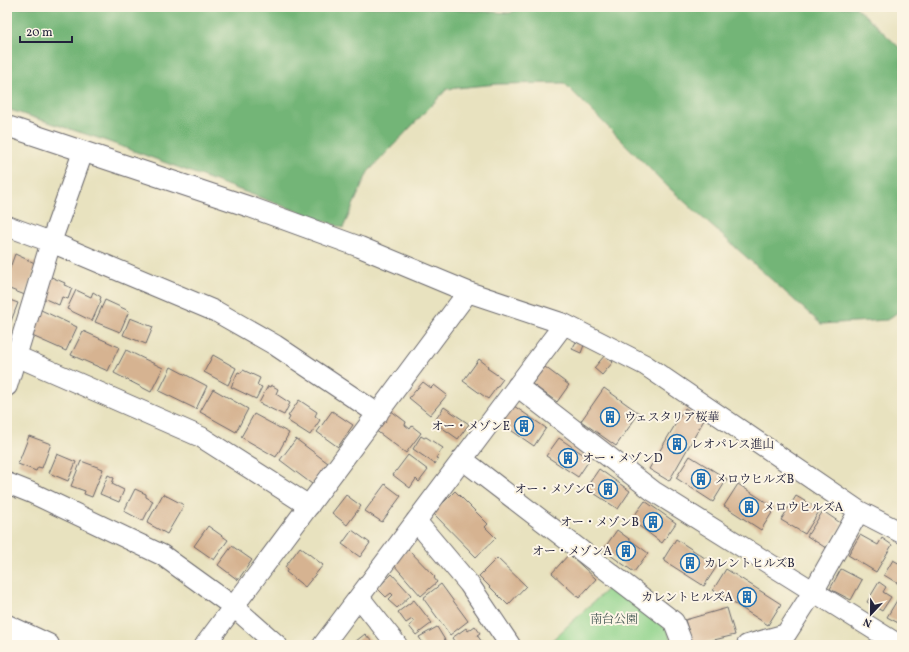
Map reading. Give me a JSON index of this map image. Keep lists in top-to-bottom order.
{
  "parks": ["南台公園"],
  "places": {
    "building": [
      "ウェスタリア桜華",
      "オー・メゾンE",
      "レオパレス進山",
      "オー・メゾンD",
      "メロウヒルズB",
      "オー・メゾンC",
      "メロウヒルズA",
      "オー・メゾンB",
      "オー・メゾンA",
      "カレントヒルズB",
      "カレントヒルズA"
    ]
  },
  "scale_bar": "20 m",
  "north": "bottom"
}
